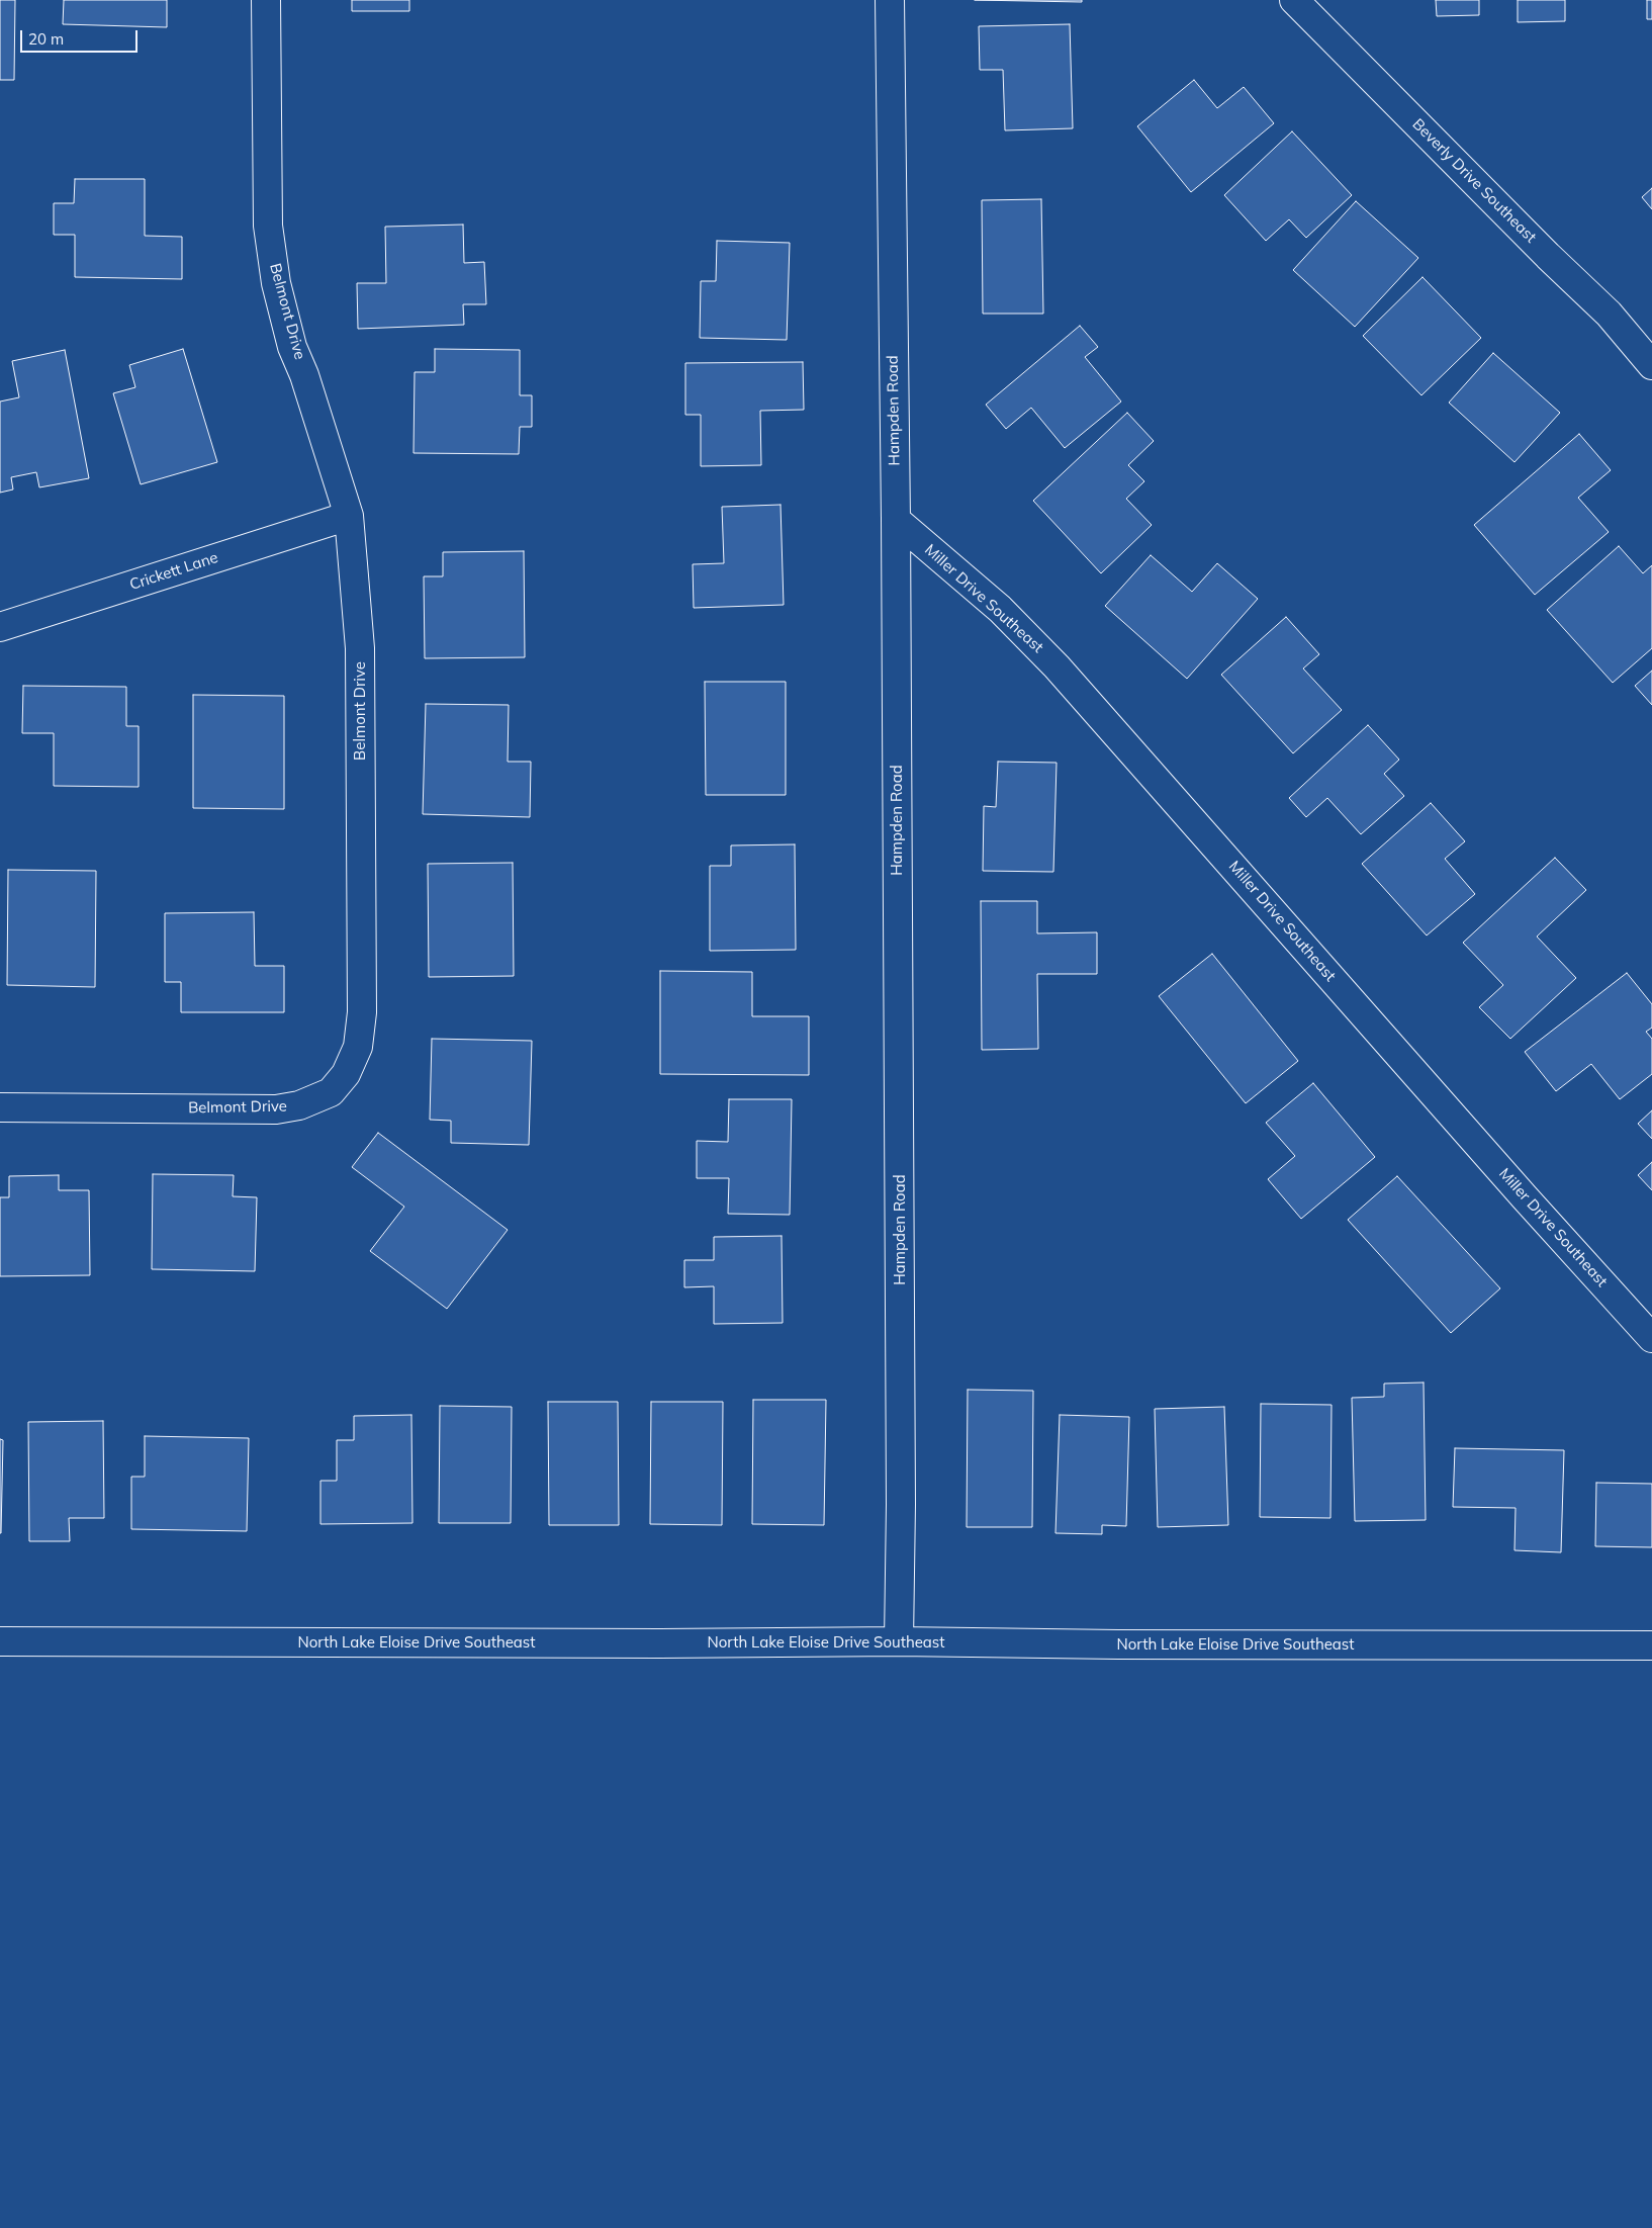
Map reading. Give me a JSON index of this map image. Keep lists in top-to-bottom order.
{
  "streets": {
    "street": [
      "Beverly Drive Southeast",
      "Belmont Drive",
      "Hampden Road",
      "Crickett Lane",
      "Miller Drive Southeast",
      "North Lake Eloise Drive Southeast"
    ]
  },
  "crossings": [
    ["Belmont Drive", "Crickett Lane"],
    ["Hampden Road", "Miller Drive Southeast"],
    ["Hampden Road", "North Lake Eloise Drive Southeast"]
  ],
  "scale_bar": "20 m"
}
